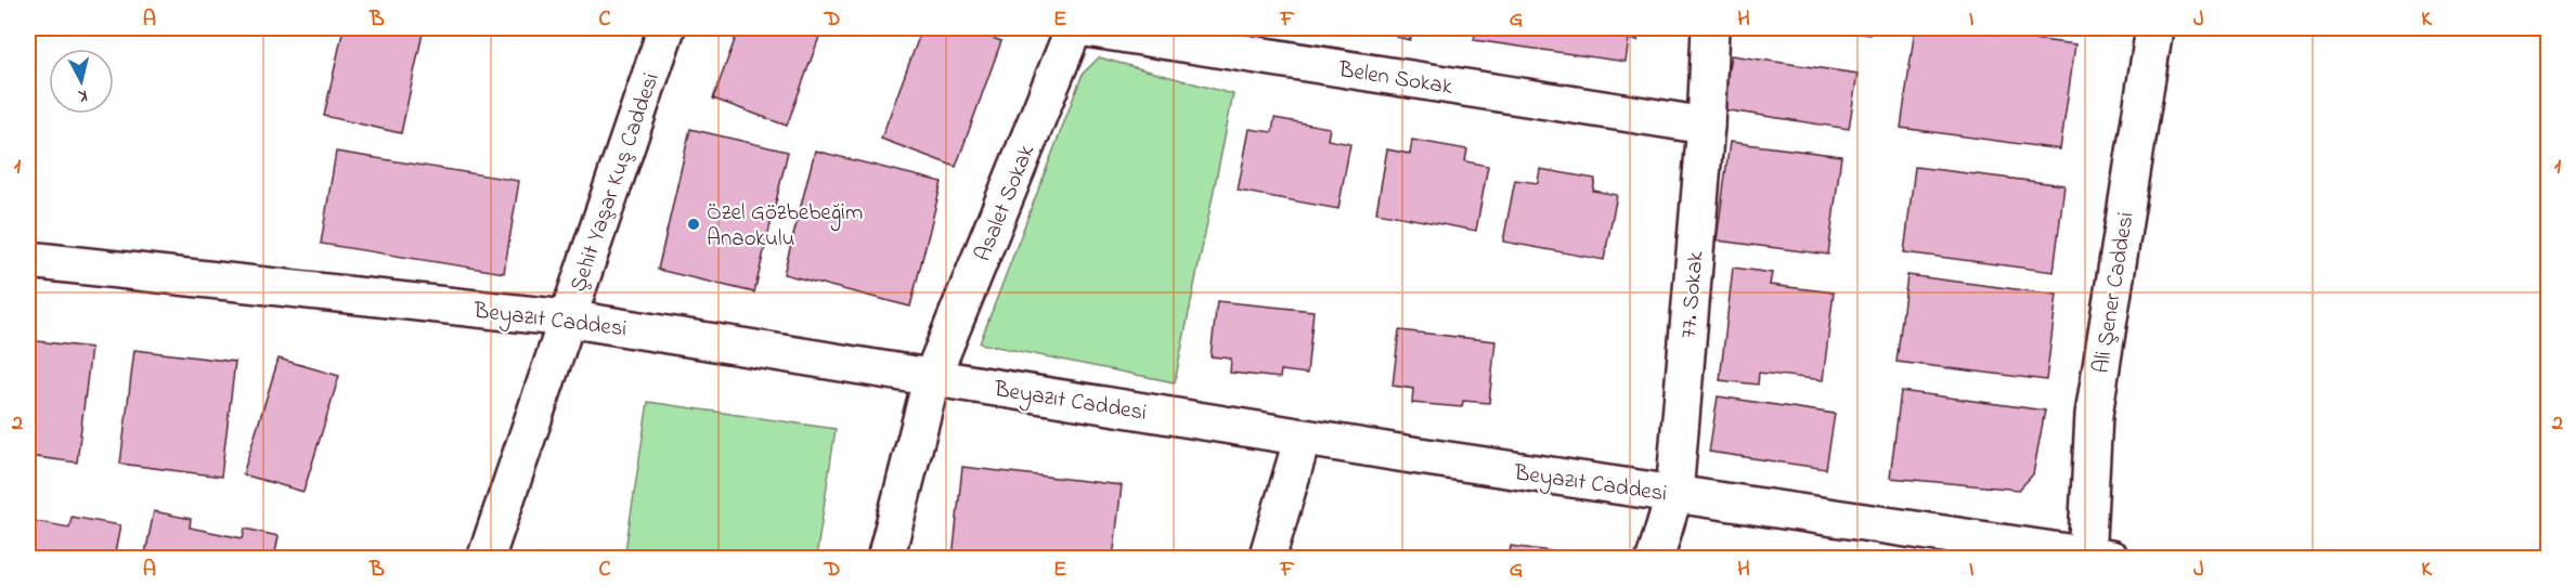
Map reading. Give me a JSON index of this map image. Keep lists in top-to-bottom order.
{
  "streets": {
    "street": [
      "Belen Sokak",
      "Şehit Yaşar Kuş Caddesi",
      "Asalet Sokak",
      "Ali Şener Caddesi",
      "77. Sokak",
      "Beyazıt Caddesi"
    ]
  },
  "crossings": [
    ["Belen Sokak", "77. Sokak"],
    ["Şehit Yaşar Kuş Caddesi", "Beyazıt Caddesi"],
    ["Asalet Sokak", "Beyazıt Caddesi"],
    ["Ali Şener Caddesi", "Beyazıt Caddesi"],
    ["77. Sokak", "Beyazıt Caddesi"]
  ],
  "places": ["Özel Gözbebeğim Anaokulu"],
  "north": "bottom",
  "grid": {
    "columns": [
      "A",
      "B",
      "C",
      "D",
      "E",
      "F",
      "G",
      "H",
      "I",
      "J",
      "K"
    ],
    "rows": ["1", "2"]
  }
}
